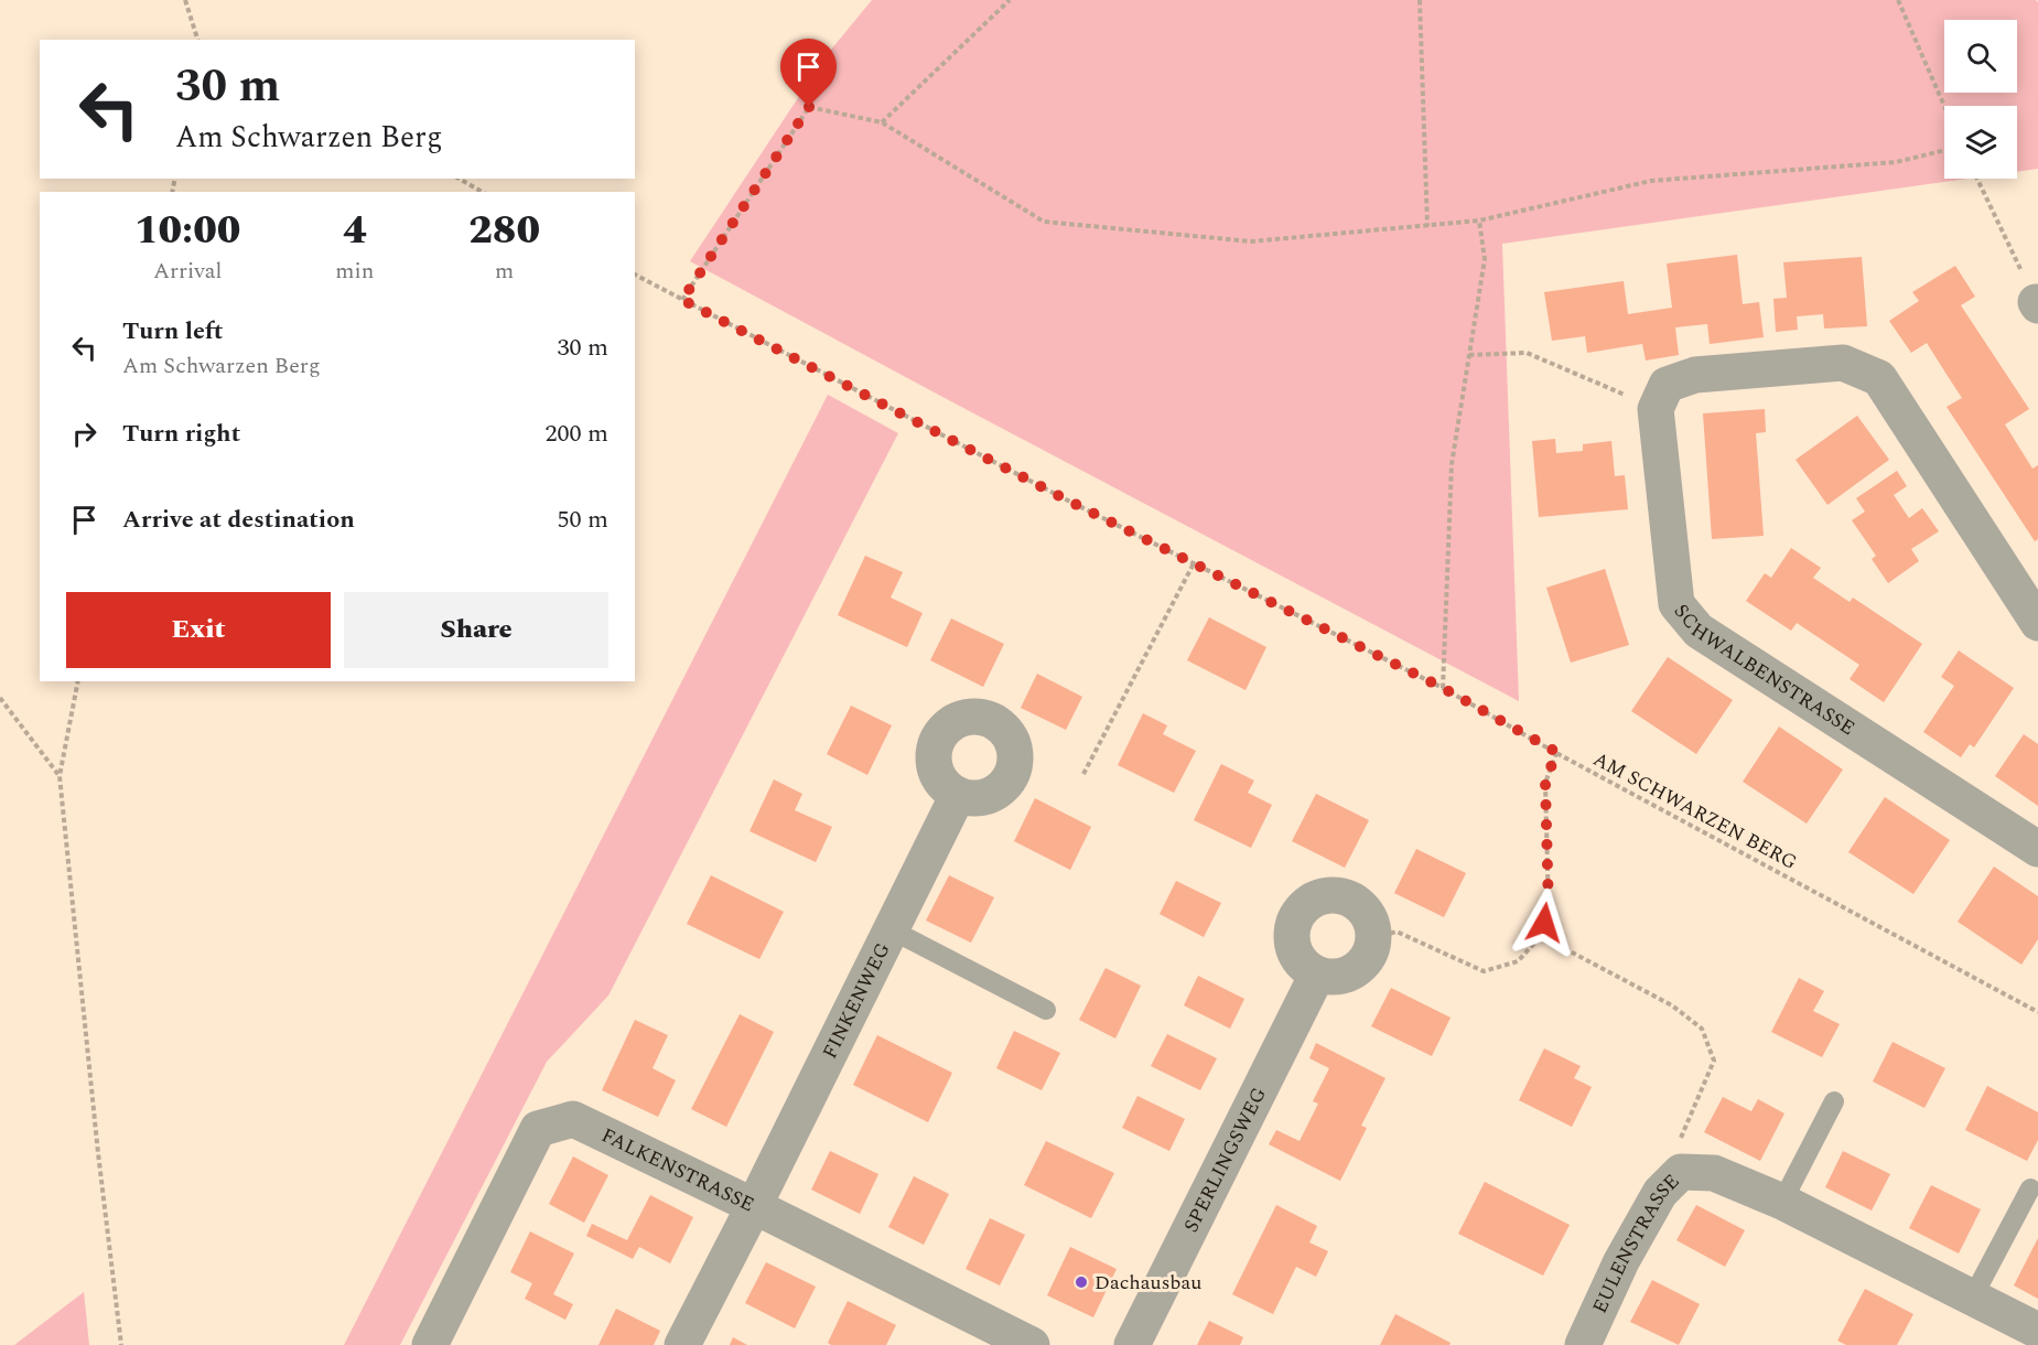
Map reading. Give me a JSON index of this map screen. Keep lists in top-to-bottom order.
{
  "streets": {
    "street": [
      "SCHWALBENSTRASSE",
      "FINKENWEG",
      "SPERLINGSWEG",
      "FALKENSTRASSE",
      "EULENSTRASSE"
    ],
    "path": ["AM SCHWARZEN BERG"]
  },
  "crossings": [
    ["FINKENWEG", "FALKENSTRASSE"]
  ],
  "places": ["Dachausbau"],
  "page": {
    "turn": ["30 m", "Am Schwarzen Berg"],
    "eta": [
      "10:00",
      "Arrival",
      "4",
      "min",
      "280",
      "m"
    ],
    "list": [
      {
        "name": "Turn left",
        "note": "Am Schwarzen Berg",
        "value": "30 m"
      },
      {
        "name": "Turn right",
        "value": "200 m"
      },
      {
        "name": "Arrive at destination",
        "value": "50 m"
      }
    ],
    "buttons": ["Exit", "Share"]
  }
}
